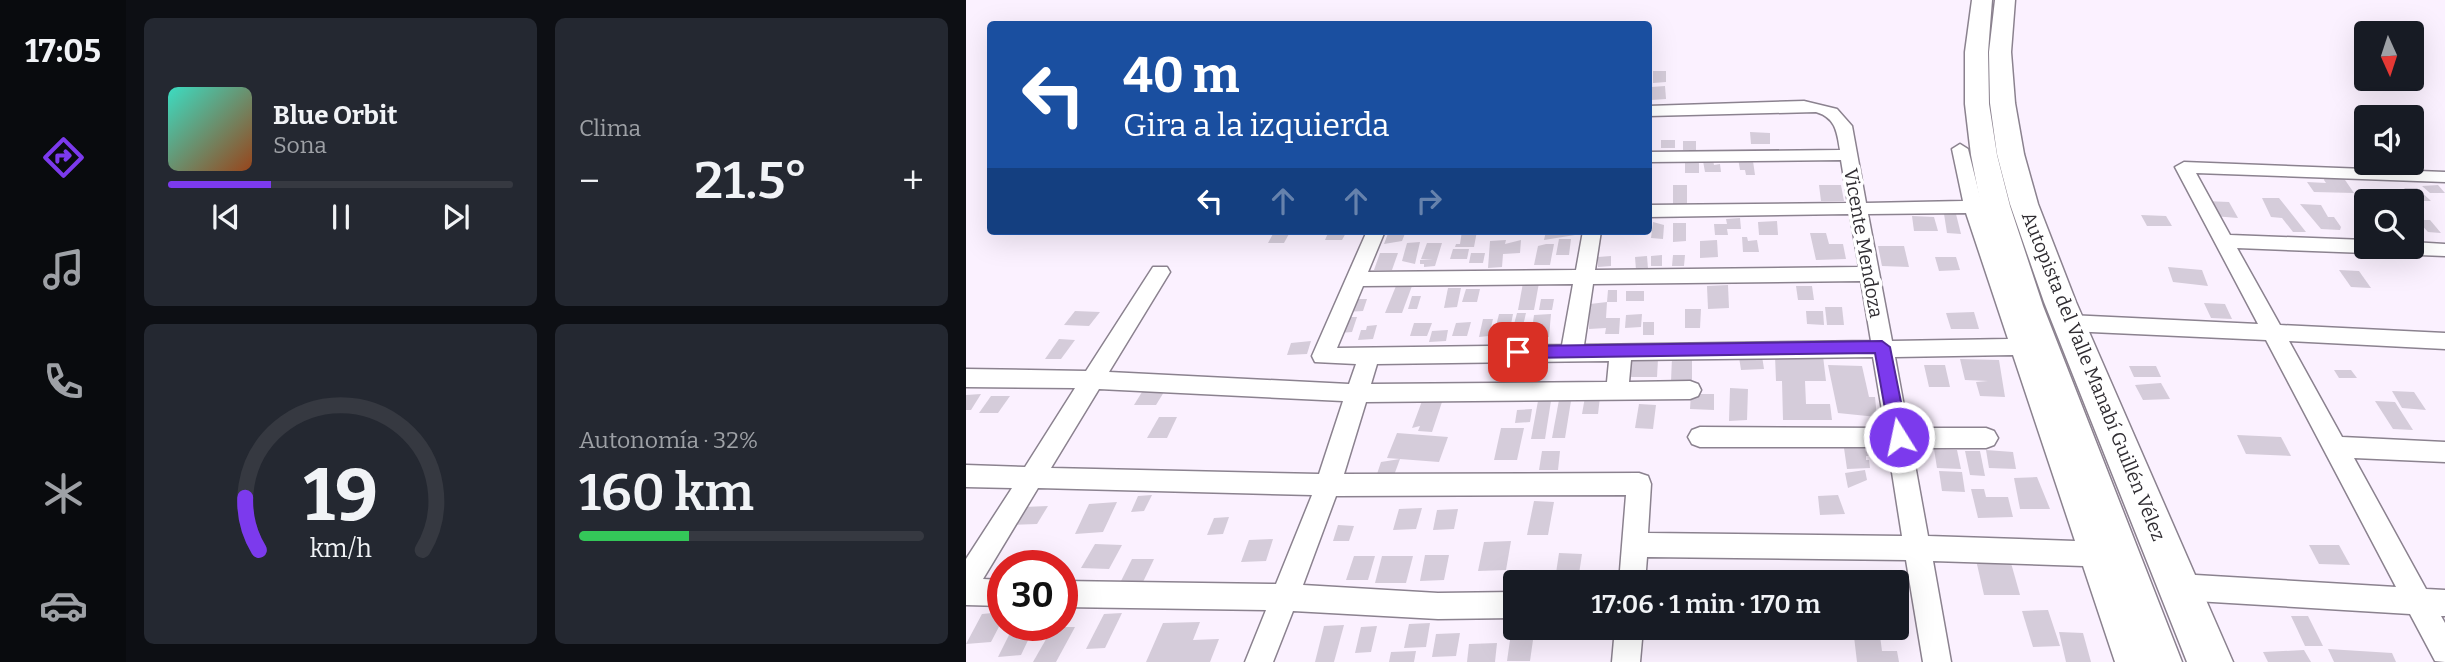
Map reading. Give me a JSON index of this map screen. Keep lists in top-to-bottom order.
{
  "streets": {
    "main road": ["Autopista del Valle Manabí Guillén Vélez"],
    "street": ["Vicente Mendoza"]
  },
  "north": "bottom",
  "page": {
    "tabs": "17:05",
    "tile": [
      "Clima",
      ["Autonomía · 32%", "160 km"]
    ],
    "turn": ["40 m", "Gira a la izquierda"],
    "song": ["Blue Orbit", "Sona"],
    "heat": ["−", "21.5°", "+"],
    "limit": "30",
    "trip": "17:06 · 1 min · 170 m",
    "gauge": ["19", "km/h"]
  }
}
